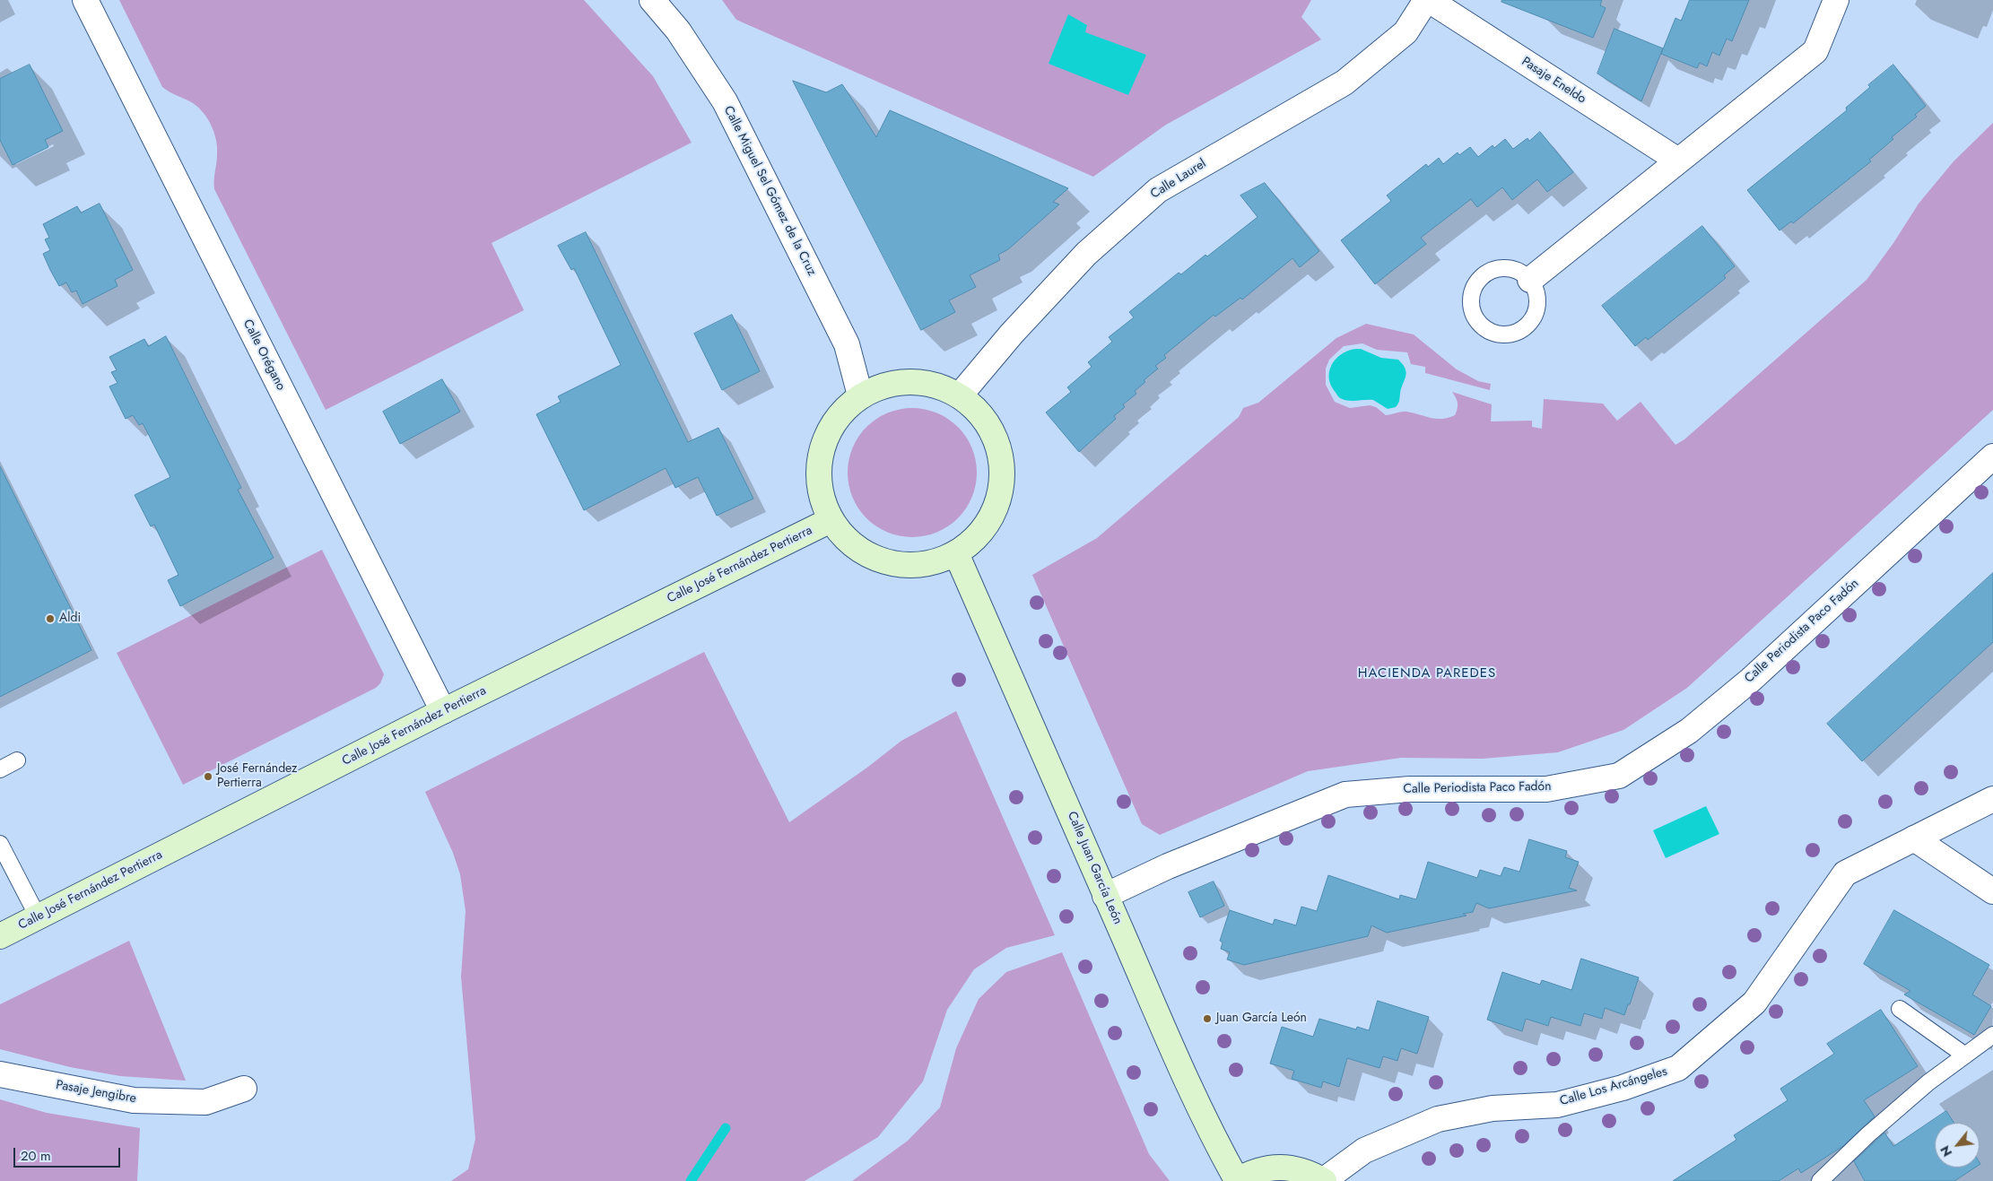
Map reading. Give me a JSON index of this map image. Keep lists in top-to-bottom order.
{
  "streets": {
    "main road": ["Calle José Fernández Pertierra", "Calle Juan García León"],
    "street": [
      "Pasaje Eneldo",
      "Calle Laurel",
      "Calle Miguel Sel Gómez de la Cruz",
      "Calle Orégano",
      "Calle Periodista Paco Fadón",
      "Calle Los Arcángeles",
      "Pasaje Jengibre"
    ]
  },
  "crossings": [
    ["Pasaje Eneldo", "Calle Laurel"],
    ["Calle Orégano", "Calle José Fernández Pertierra"],
    ["Calle Periodista Paco Fadón", "Calle Juan García León"]
  ],
  "districts": ["HACIENDA PAREDES"],
  "places": ["Aldi", "José Fernández Pertierra", "Juan García León"],
  "scale_bar": "20 m",
  "north": "bottom left"
}
